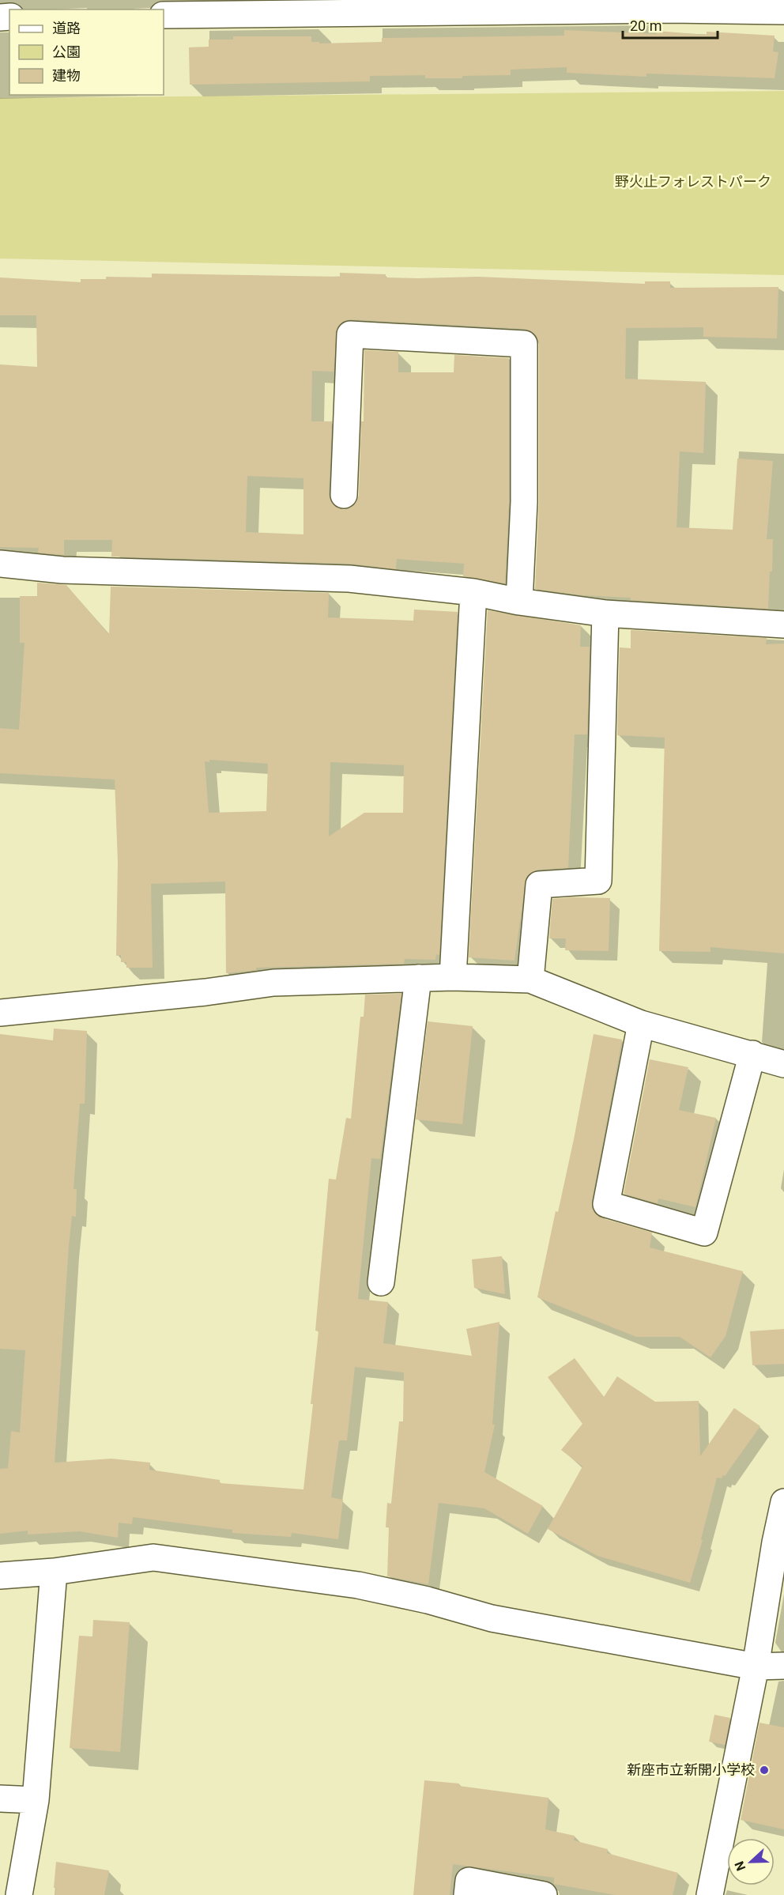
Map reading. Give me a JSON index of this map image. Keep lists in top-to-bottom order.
{
  "parks": ["野火止フォレストパーク"],
  "places": ["新座市立新開小学校"],
  "legend": ["道路", "公園", "建物"],
  "scale_bar": "20 m",
  "north": "left"
}
